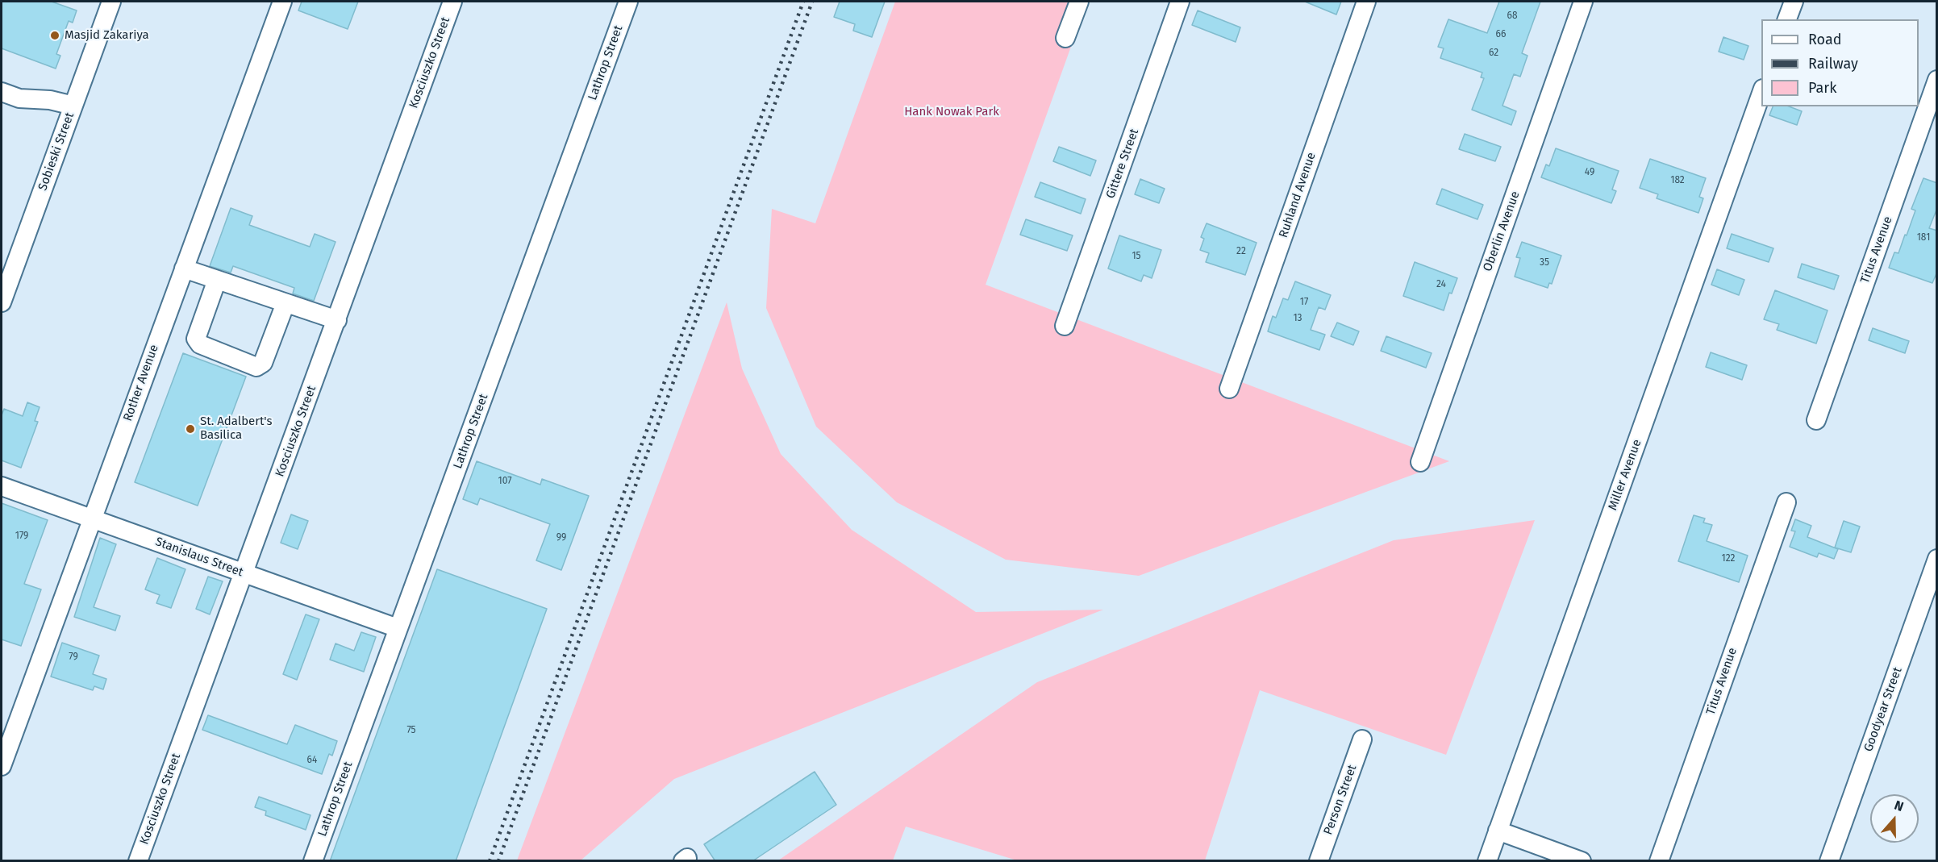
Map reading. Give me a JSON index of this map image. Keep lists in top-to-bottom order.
{
  "streets": {
    "street": [
      "Kosciuszko Street",
      "Lathrop Street",
      "Sobieski Street",
      "Gittere Street",
      "Ruhland Avenue",
      "Oberlin Avenue",
      "Titus Avenue",
      "Rother Avenue",
      "Miller Avenue",
      "Stanislaus Street",
      "Goodyear Street",
      "Person Street"
    ]
  },
  "crossings": [
    ["Kosciuszko Street", "Stanislaus Street"],
    ["Lathrop Street", "Stanislaus Street"],
    ["Rother Avenue", "Stanislaus Street"]
  ],
  "parks": ["Hank Nowak Park"],
  "places": ["Masjid Zakariya", "St. Adalbert's Basilica"],
  "house_numbers": [
    "68",
    "66",
    "62",
    "49",
    "182",
    "181",
    "22",
    "15",
    "35",
    "24",
    "17",
    "13",
    "107",
    "179",
    "99",
    "122",
    "79",
    "75",
    "64"
  ],
  "legend": ["Road", "Railway", "Park"],
  "north": "top"
}
